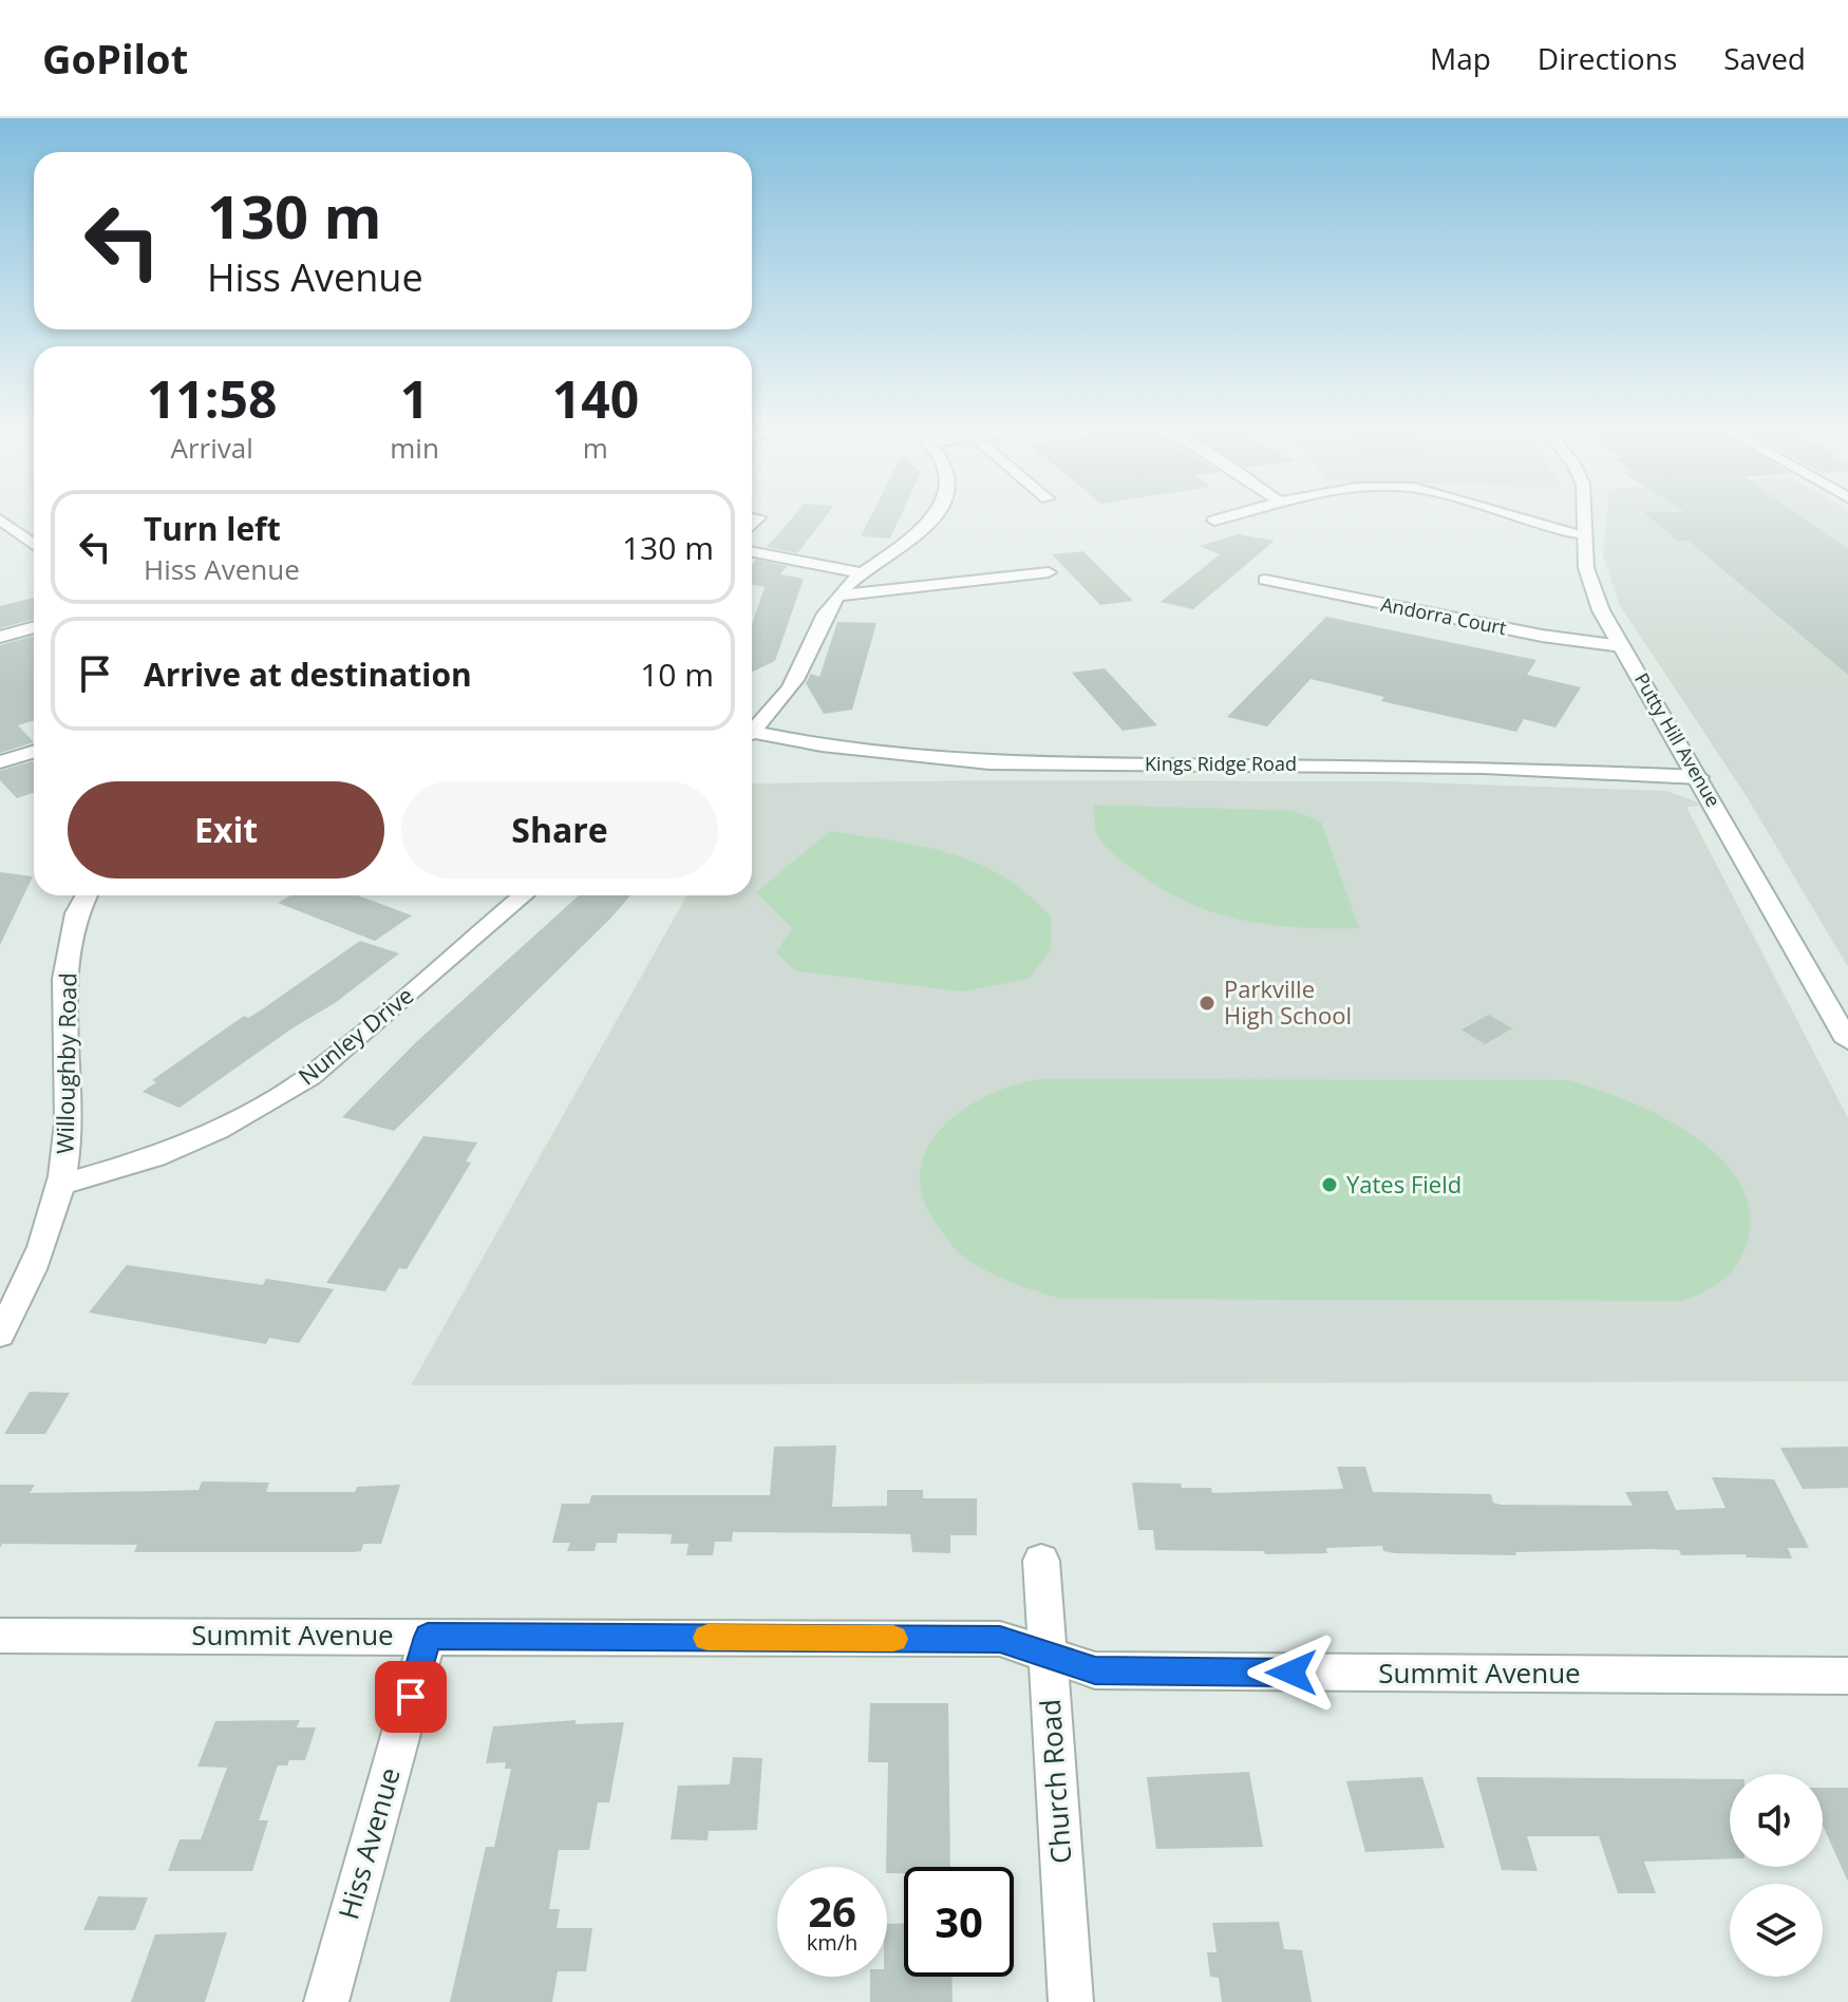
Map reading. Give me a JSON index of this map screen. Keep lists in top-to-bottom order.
{
  "streets": {
    "street": [
      "Andorra Court",
      "Putty Hill Avenue",
      "Kings Ridge Road",
      "Nunley Drive",
      "Willoughby Road",
      "Summit Avenue",
      "Church Road",
      "Hiss Avenue"
    ]
  },
  "crossings": [
    ["Andorra Court", "Putty Hill Avenue"],
    ["Putty Hill Avenue", "Kings Ridge Road"],
    ["Nunley Drive", "Willoughby Road"],
    ["Summit Avenue", "Church Road"],
    ["Summit Avenue", "Hiss Avenue"]
  ],
  "places": ["Parkville High School", "Yates Field"],
  "page": {
    "header": "GoPilot",
    "nav": ["Map", "Directions", "Saved"],
    "turn": ["130 m", "Hiss Avenue"],
    "eta": [
      "11:58",
      "Arrival",
      "1",
      "min",
      "140",
      "m"
    ],
    "list": [
      {
        "name": "Turn left",
        "note": "Hiss Avenue",
        "value": "130 m"
      },
      {
        "name": "Arrive at destination",
        "value": "10 m"
      }
    ],
    "buttons": ["Exit", "Share"],
    "speed": "26 km/h",
    "limit": "30"
  }
}
